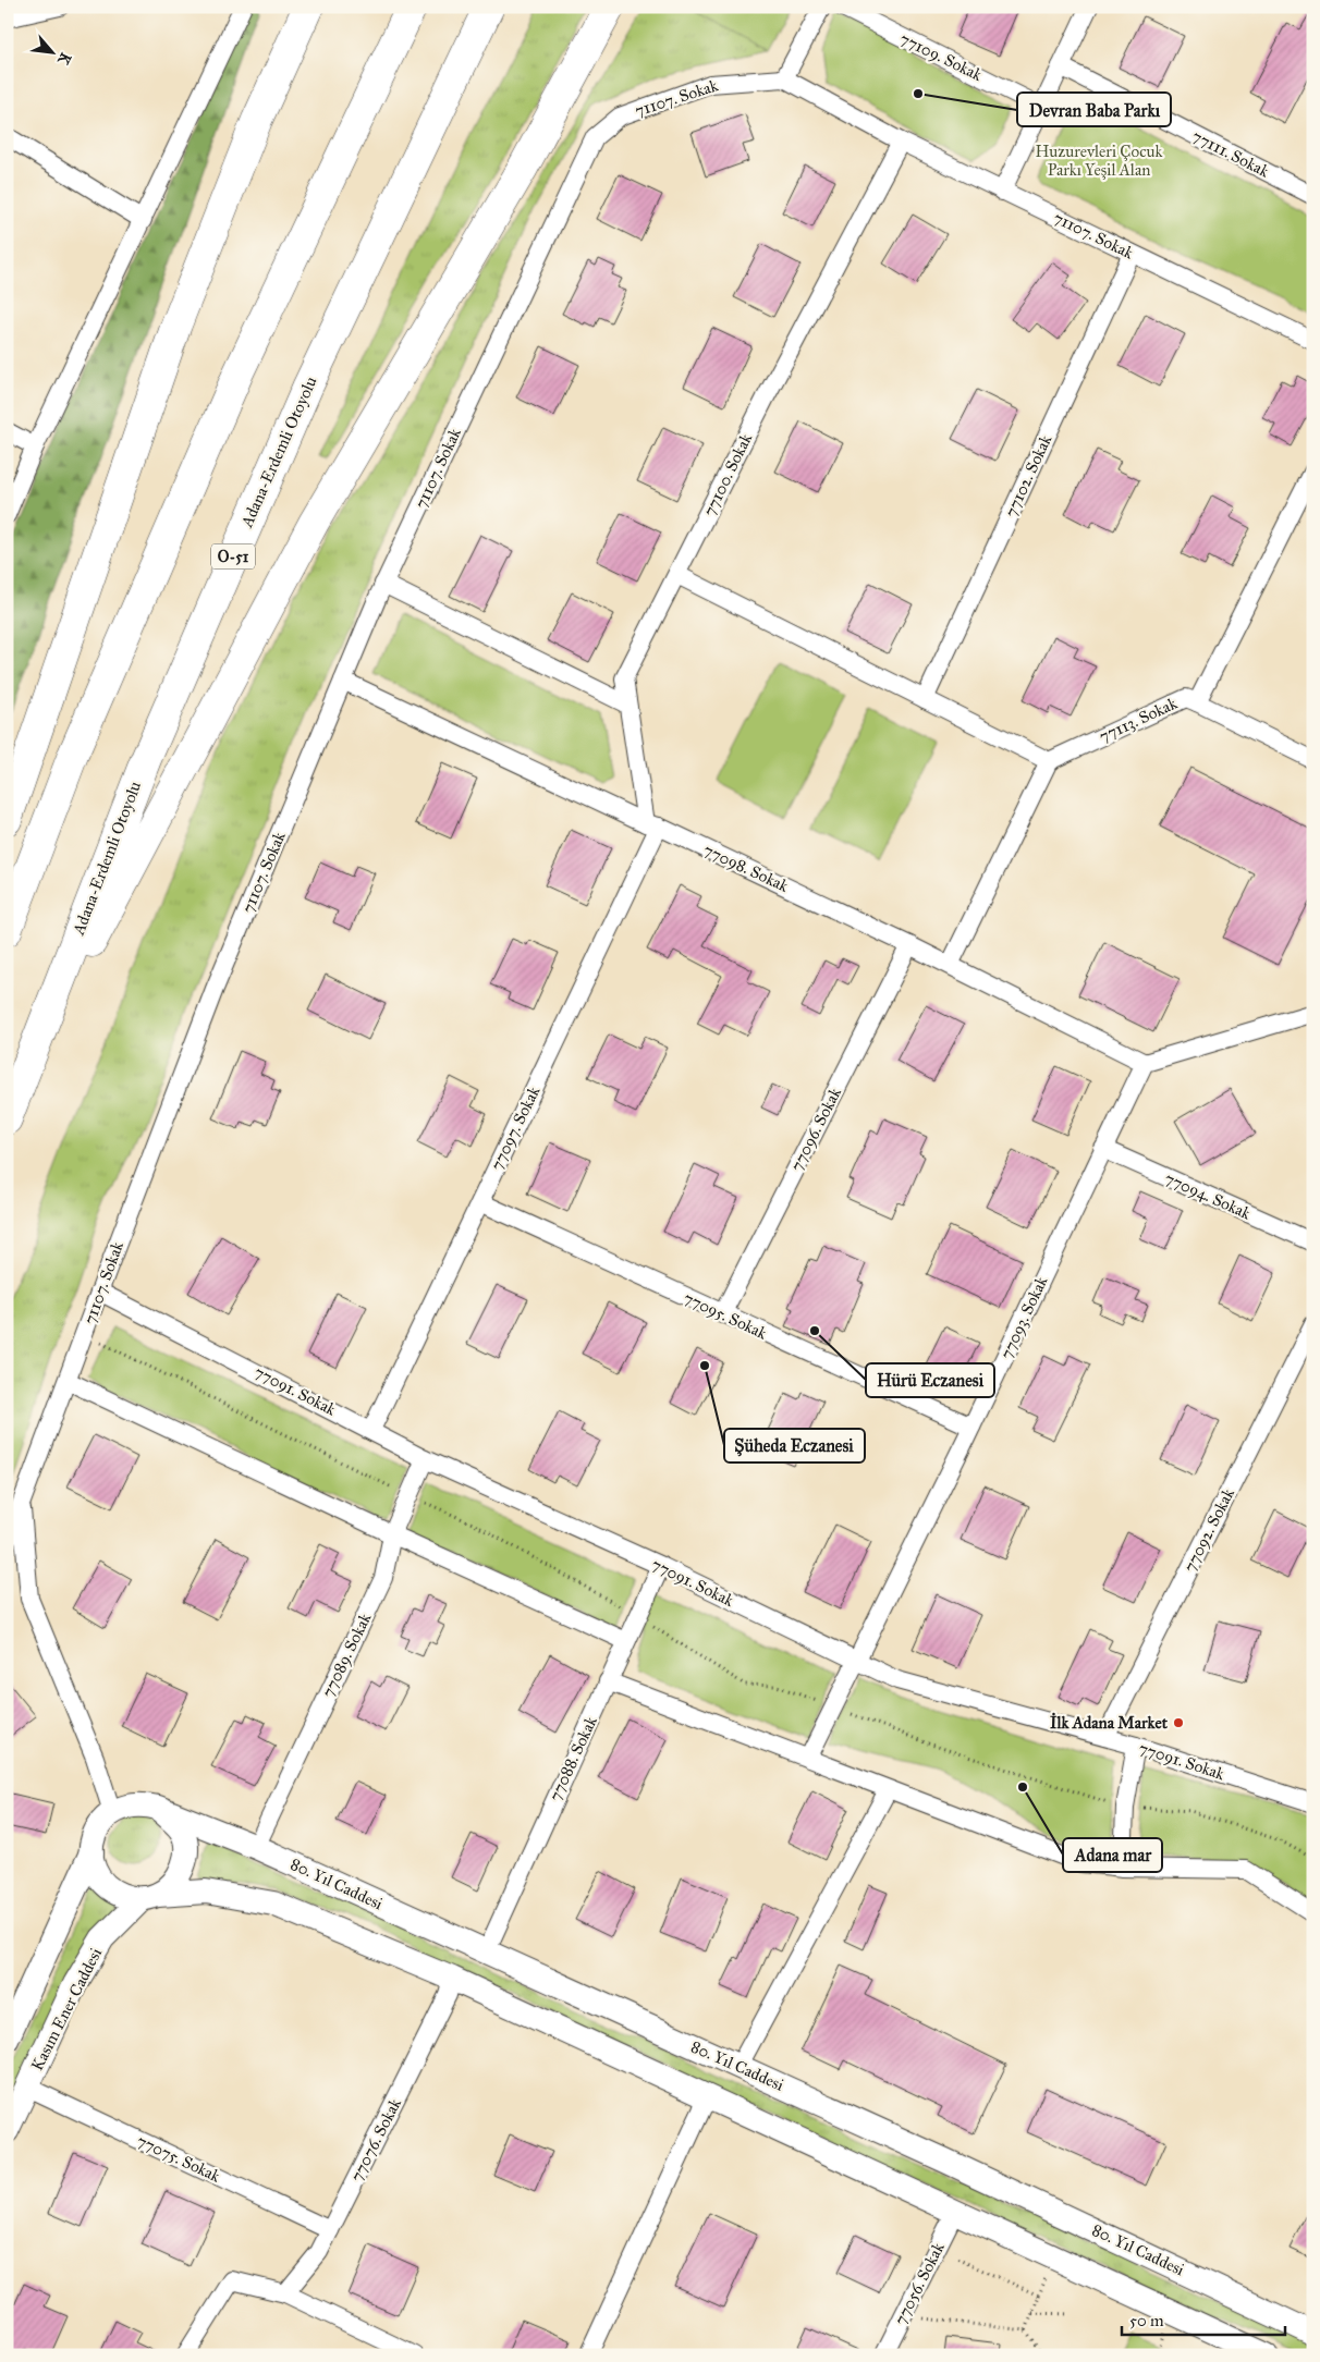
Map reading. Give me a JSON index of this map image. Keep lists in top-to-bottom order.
{
  "streets": {
    "highway": ["Adana-Erdemli Otoyolu", "O-51"],
    "main road": ["80. Yıl Caddesi", "Kasım Ener Caddesi"],
    "street": [
      "77109. Sokak",
      "71107. Sokak",
      "77111. Sokak",
      "77100. Sokak",
      "77102. Sokak",
      "77113. Sokak",
      "77098. Sokak",
      "77097. Sokak",
      "77096. Sokak",
      "77094. Sokak",
      "77095. Sokak",
      "77093. Sokak",
      "77091. Sokak",
      "77092. Sokak",
      "77089. Sokak",
      "77088. Sokak",
      "77076. Sokak",
      "77075. Sokak",
      "77056. Sokak"
    ]
  },
  "crossings": [
    ["71107. Sokak", "77100. Sokak"],
    ["71107. Sokak", "77102. Sokak"],
    ["71107. Sokak", "77098. Sokak"],
    ["71107. Sokak", "77091. Sokak"],
    ["77100. Sokak", "77098. Sokak"],
    ["77100. Sokak", "77097. Sokak"],
    ["77098. Sokak", "77097. Sokak"],
    ["77098. Sokak", "77096. Sokak"],
    ["77098. Sokak", "77093. Sokak"],
    ["77097. Sokak", "77095. Sokak"],
    ["77097. Sokak", "77091. Sokak"],
    ["77096. Sokak", "77095. Sokak"],
    ["77094. Sokak", "77093. Sokak"],
    ["77095. Sokak", "77093. Sokak"],
    ["77093. Sokak", "77091. Sokak"],
    ["77091. Sokak", "77092. Sokak"],
    ["77091. Sokak", "77089. Sokak"],
    ["77091. Sokak", "77088. Sokak"],
    ["77089. Sokak", "80. Yıl Caddesi"],
    ["77088. Sokak", "80. Yıl Caddesi"],
    ["80. Yıl Caddesi", "Kasım Ener Caddesi"],
    ["Kasım Ener Caddesi", "77075. Sokak"],
    ["77076. Sokak", "77075. Sokak"]
  ],
  "parks": ["Huzurevleri Çocuk Parkı Yeşil Alan"],
  "places": [
    "Devran Baba Parkı",
    "Hürü Eczanesi",
    "Şüheda Eczanesi",
    "İlk Adana Market",
    "Adana mar"
  ],
  "scale_bar": "50 m",
  "north": "bottom right"
}
